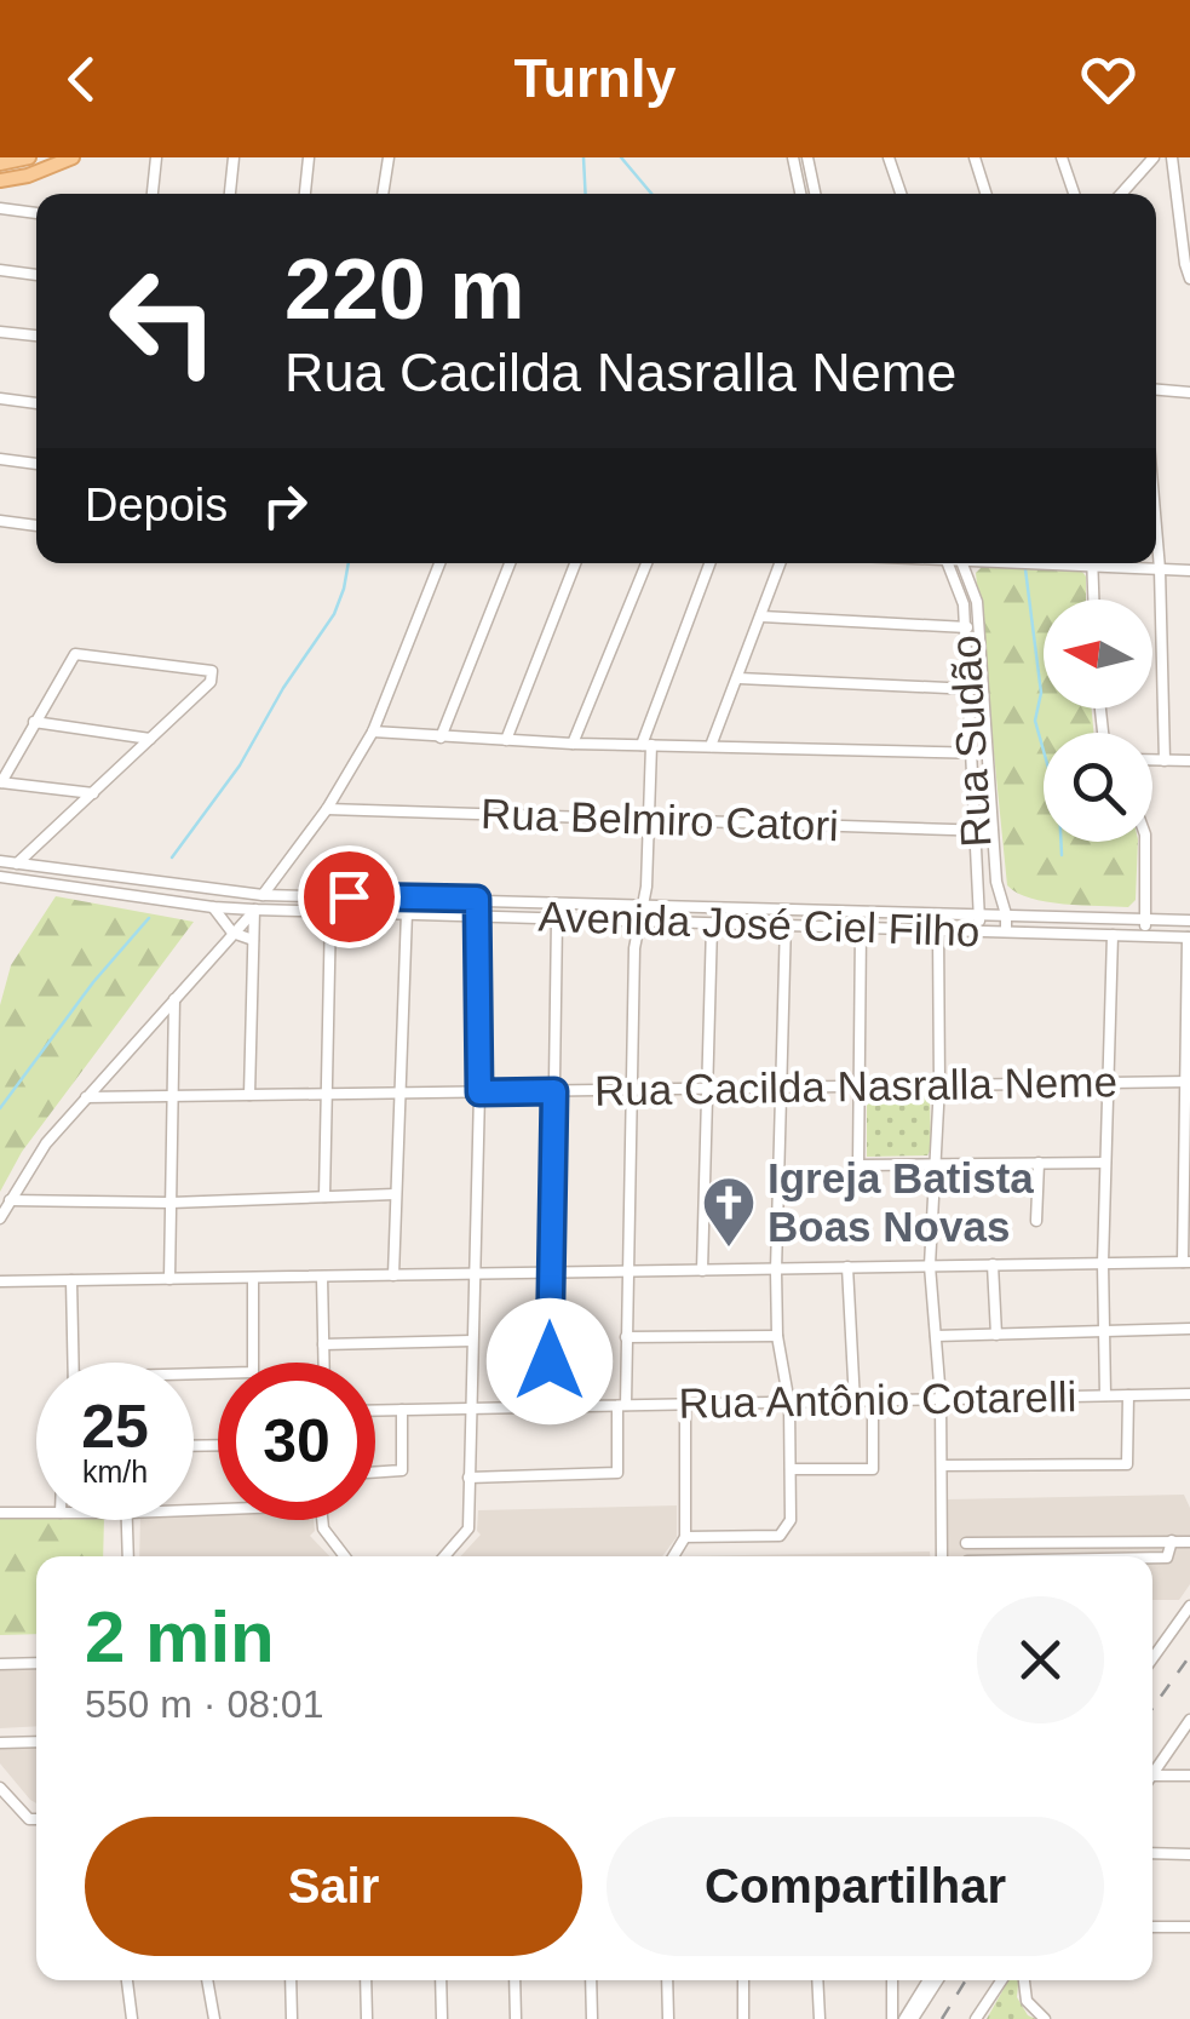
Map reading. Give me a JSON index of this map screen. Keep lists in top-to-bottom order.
{
  "streets": {
    "street": [
      "Rua Sudão",
      "Rua Belmiro Catori",
      "Avenida José Ciel Filho",
      "Rua Cacilda Nasralla Neme",
      "Rua Antônio Cotarelli"
    ]
  },
  "crossings": [
    ["Rua Sudão", "Rua Belmiro Catori"],
    ["Rua Sudão", "Avenida José Ciel Filho"]
  ],
  "places": {
    "church": ["Igreja Batista Boas Novas"]
  },
  "north": "left",
  "page": {
    "header": "Turnly",
    "turn": ["220 m", "Rua Cacilda Nasralla Neme"],
    "then": "Depois",
    "speed": "25 km/h",
    "limit": "30",
    "heading": ["2 min", "550 m · 08:01"],
    "buttons": ["Sair", "Compartilhar"]
  }
}
